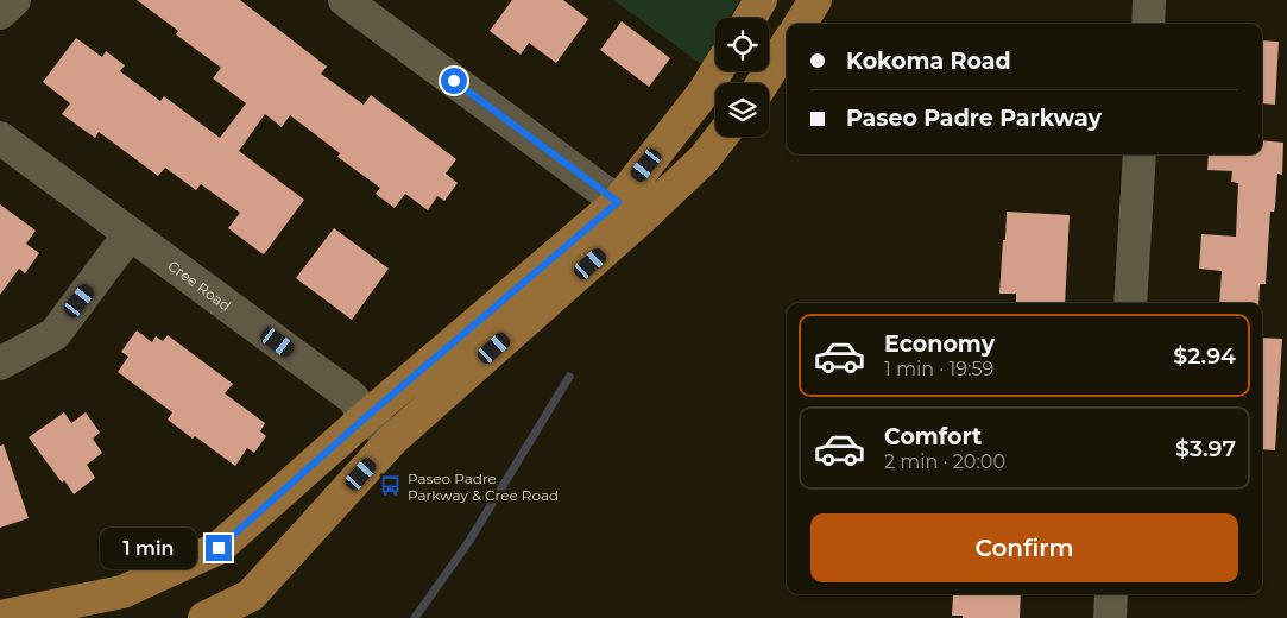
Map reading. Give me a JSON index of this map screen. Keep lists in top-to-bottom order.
{
  "streets": {
    "street": ["Cree Road"]
  },
  "places": {
    "bus stop": ["Paseo Padre Parkway & Cree Road"]
  },
  "page": {
    "banner": ["Kokoma Road", "Paseo Padre Parkway"],
    "list": [
      {
        "name": "Economy",
        "note": "1 min · 19:59",
        "value": "$2.94"
      },
      {
        "name": "Comfort",
        "note": "2 min · 20:00",
        "value": "$3.97"
      }
    ],
    "buttons": "Confirm",
    "bubble": "1 min"
  }
}
